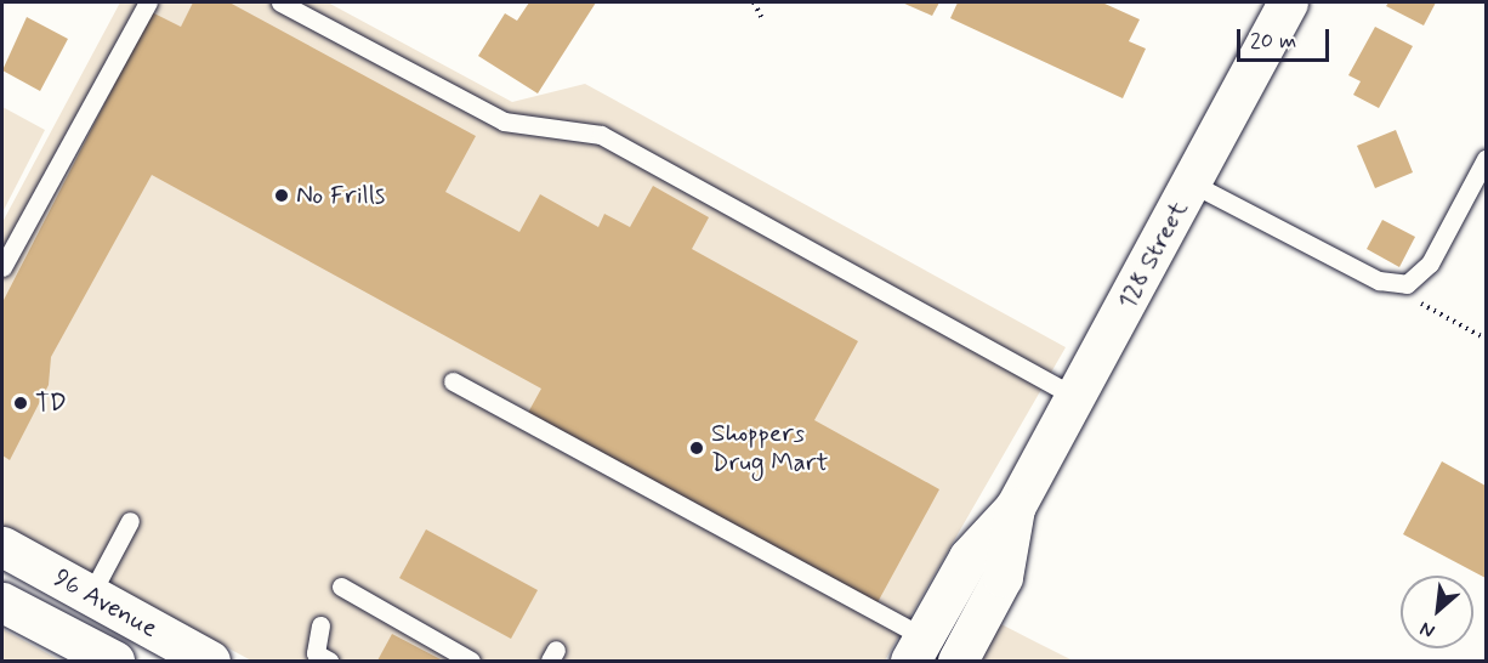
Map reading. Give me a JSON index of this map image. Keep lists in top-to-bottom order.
{
  "streets": {
    "main road": ["128 Street", "96 Avenue"]
  },
  "places": ["No Frills", "TD", "Shoppers Drug Mart"],
  "scale_bar": "20 m",
  "north": "bottom left"
}
